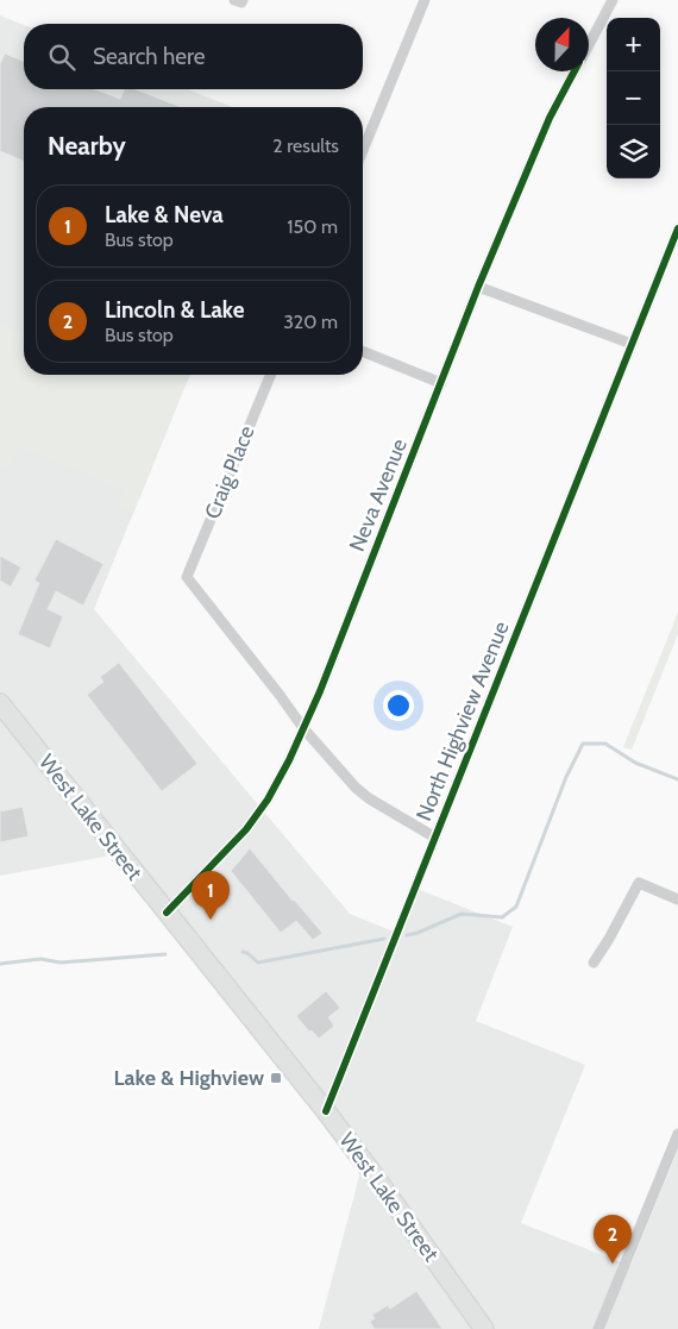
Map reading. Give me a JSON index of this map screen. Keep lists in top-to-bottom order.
{
  "streets": {
    "main road": ["West Lake Street"],
    "street": ["Craig Place", "Neva Avenue", "North Highview Avenue"]
  },
  "crossings": [
    ["Craig Place", "Neva Avenue"],
    ["Neva Avenue", "West Lake Street"],
    ["North Highview Avenue", "West Lake Street"]
  ],
  "places": {
    "transit": ["Lake & Highview"]
  },
  "north": "top",
  "page": {
    "map_buttons": ["+", "−"],
    "search": "Search here",
    "heading": ["Nearby", "2 results"],
    "list": [
      {
        "mark": "1",
        "name": "Lake & Neva",
        "note": "Bus stop",
        "value": "150 m"
      },
      {
        "mark": "2",
        "name": "Lincoln & Lake",
        "note": "Bus stop",
        "value": "320 m"
      }
    ],
    "pins": ["1", "2"]
  }
}
